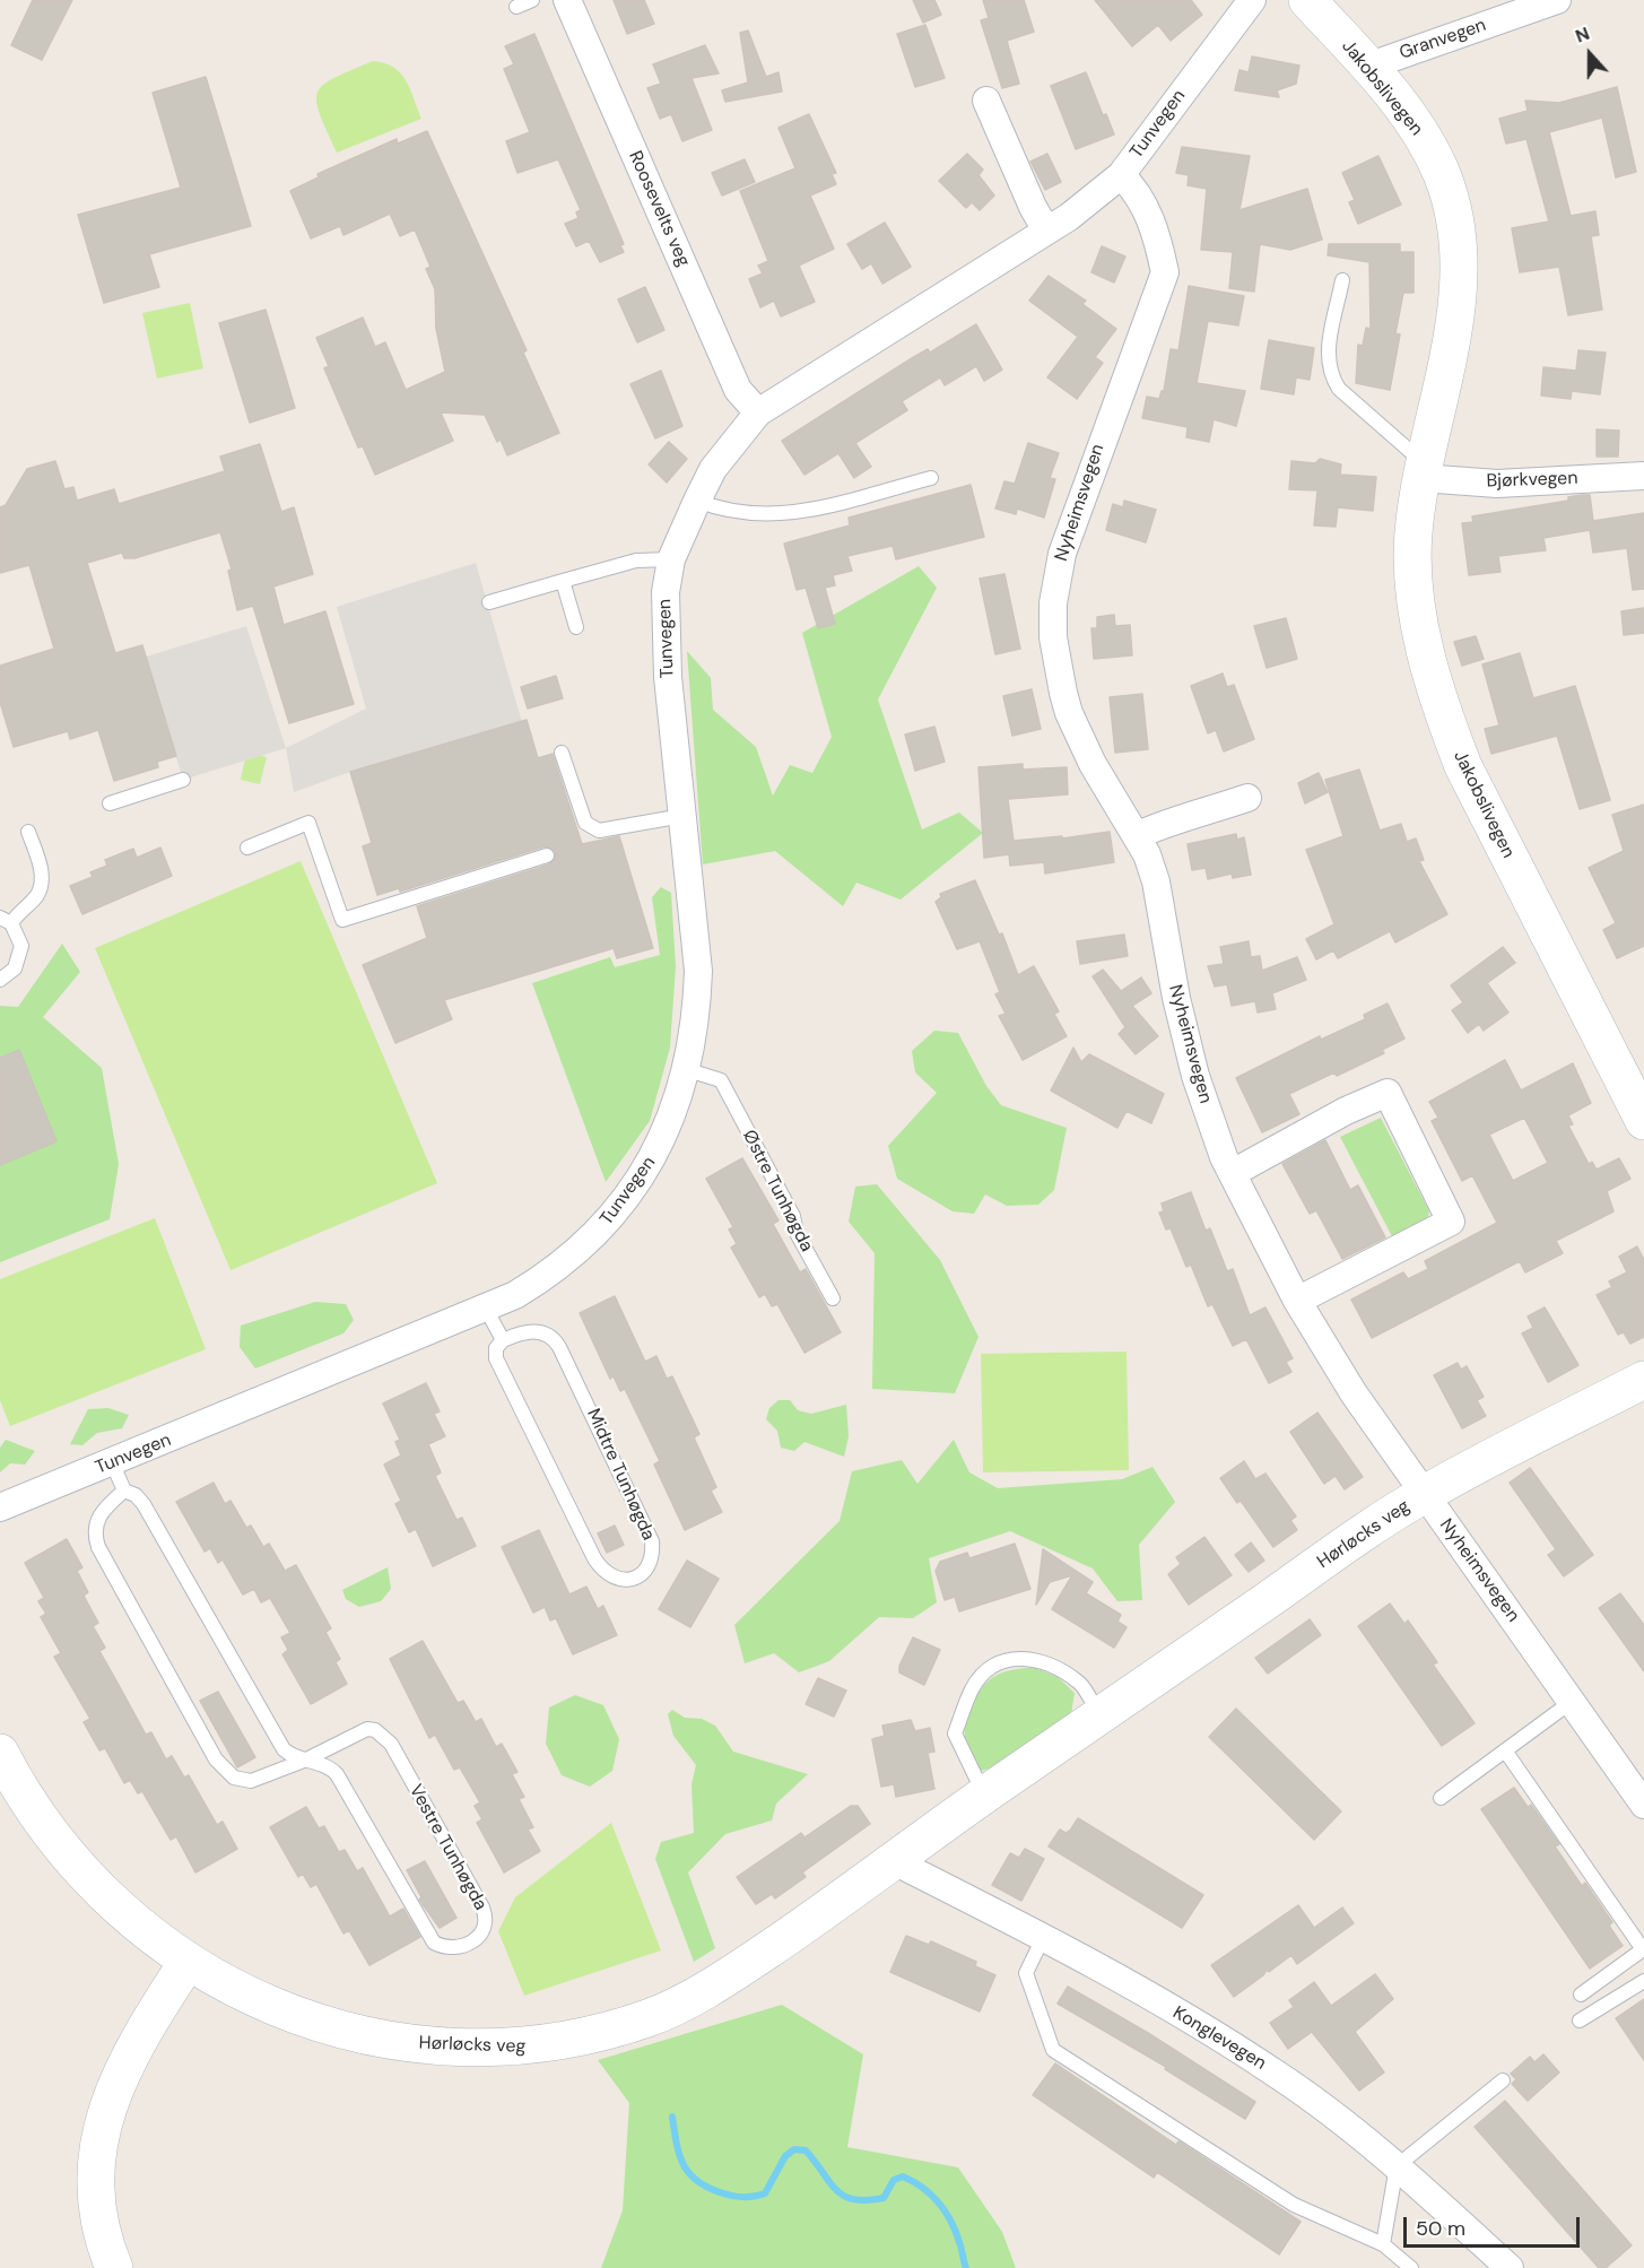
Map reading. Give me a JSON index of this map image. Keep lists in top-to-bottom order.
{
  "streets": {
    "street": [
      "Granvegen",
      "Jakobslivegen",
      "Tunvegen",
      "Roosevelts veg",
      "Bjørkvegen",
      "Nyheimsvegen",
      "Hørløcks veg",
      "Konglevegen"
    ],
    "lane": ["Østre Tunhøgda", "Midtre Tunhøgda", "Vestre Tunhøgda"]
  },
  "crossings": [
    ["Granvegen", "Jakobslivegen"],
    ["Jakobslivegen", "Bjørkvegen"],
    ["Tunvegen", "Roosevelts veg"],
    ["Tunvegen", "Nyheimsvegen"],
    ["Tunvegen", "Østre Tunhøgda"],
    ["Tunvegen", "Midtre Tunhøgda"],
    ["Tunvegen", "Vestre Tunhøgda"],
    ["Nyheimsvegen", "Hørløcks veg"],
    ["Hørløcks veg", "Konglevegen"]
  ],
  "scale_bar": "50 m",
  "north": "top"
}
